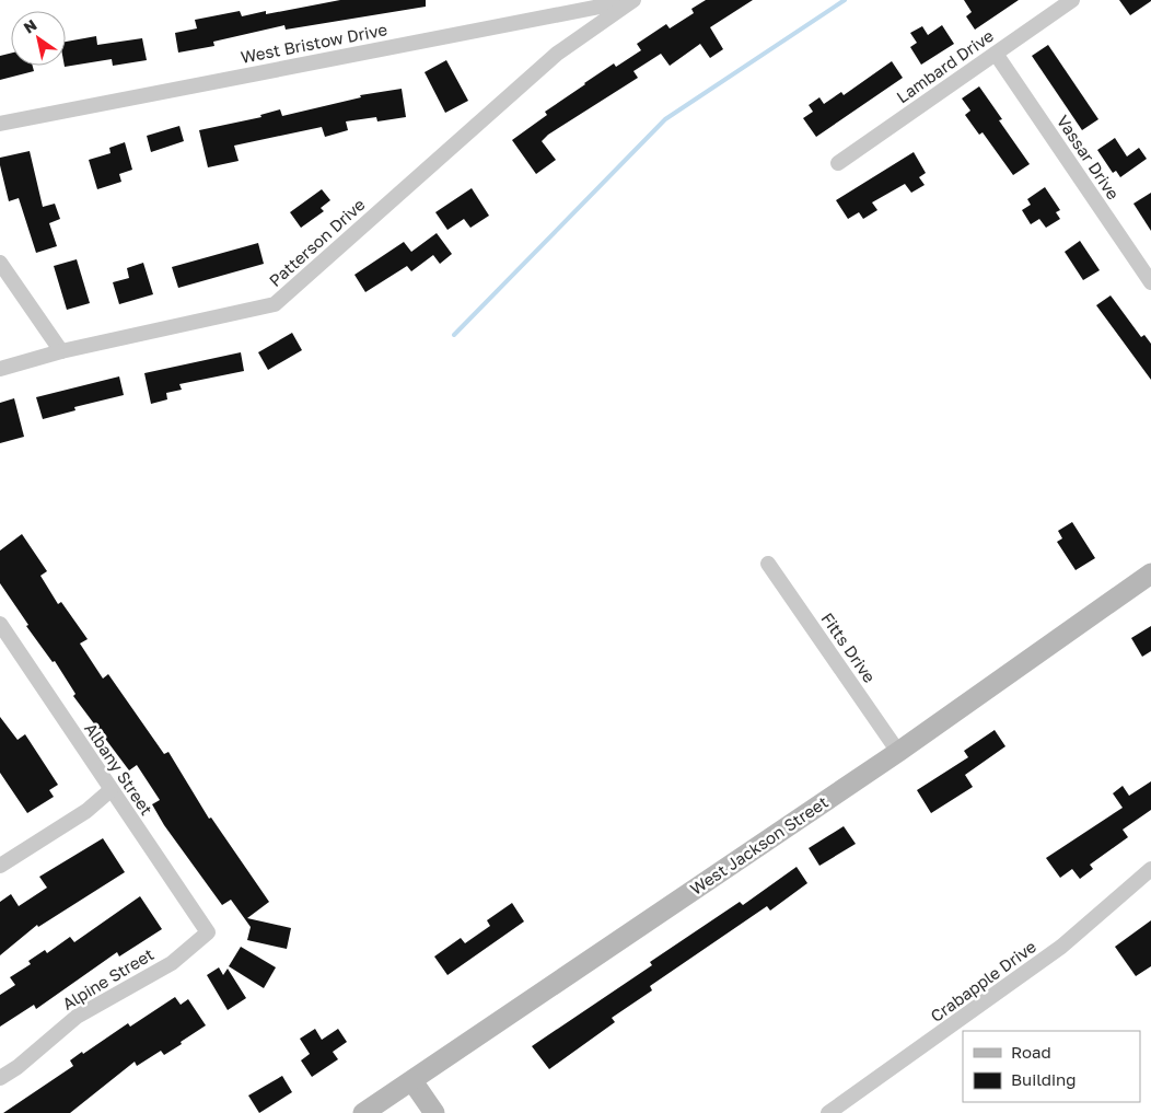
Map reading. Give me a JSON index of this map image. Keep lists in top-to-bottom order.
{
  "streets": {
    "street": [
      "West Bristow Drive",
      "Lambard Drive",
      "Vassar Drive",
      "Patterson Drive",
      "Fitts Drive",
      "Albany Street",
      "West Jackson Street",
      "Alpine Street",
      "Crabapple Drive"
    ]
  },
  "crossings": [
    ["West Bristow Drive", "Patterson Drive"],
    ["Lambard Drive", "Vassar Drive"],
    ["Fitts Drive", "West Jackson Street"],
    ["Albany Street", "Alpine Street"]
  ],
  "legend": ["Road", "Building"],
  "north": "top left"
}
